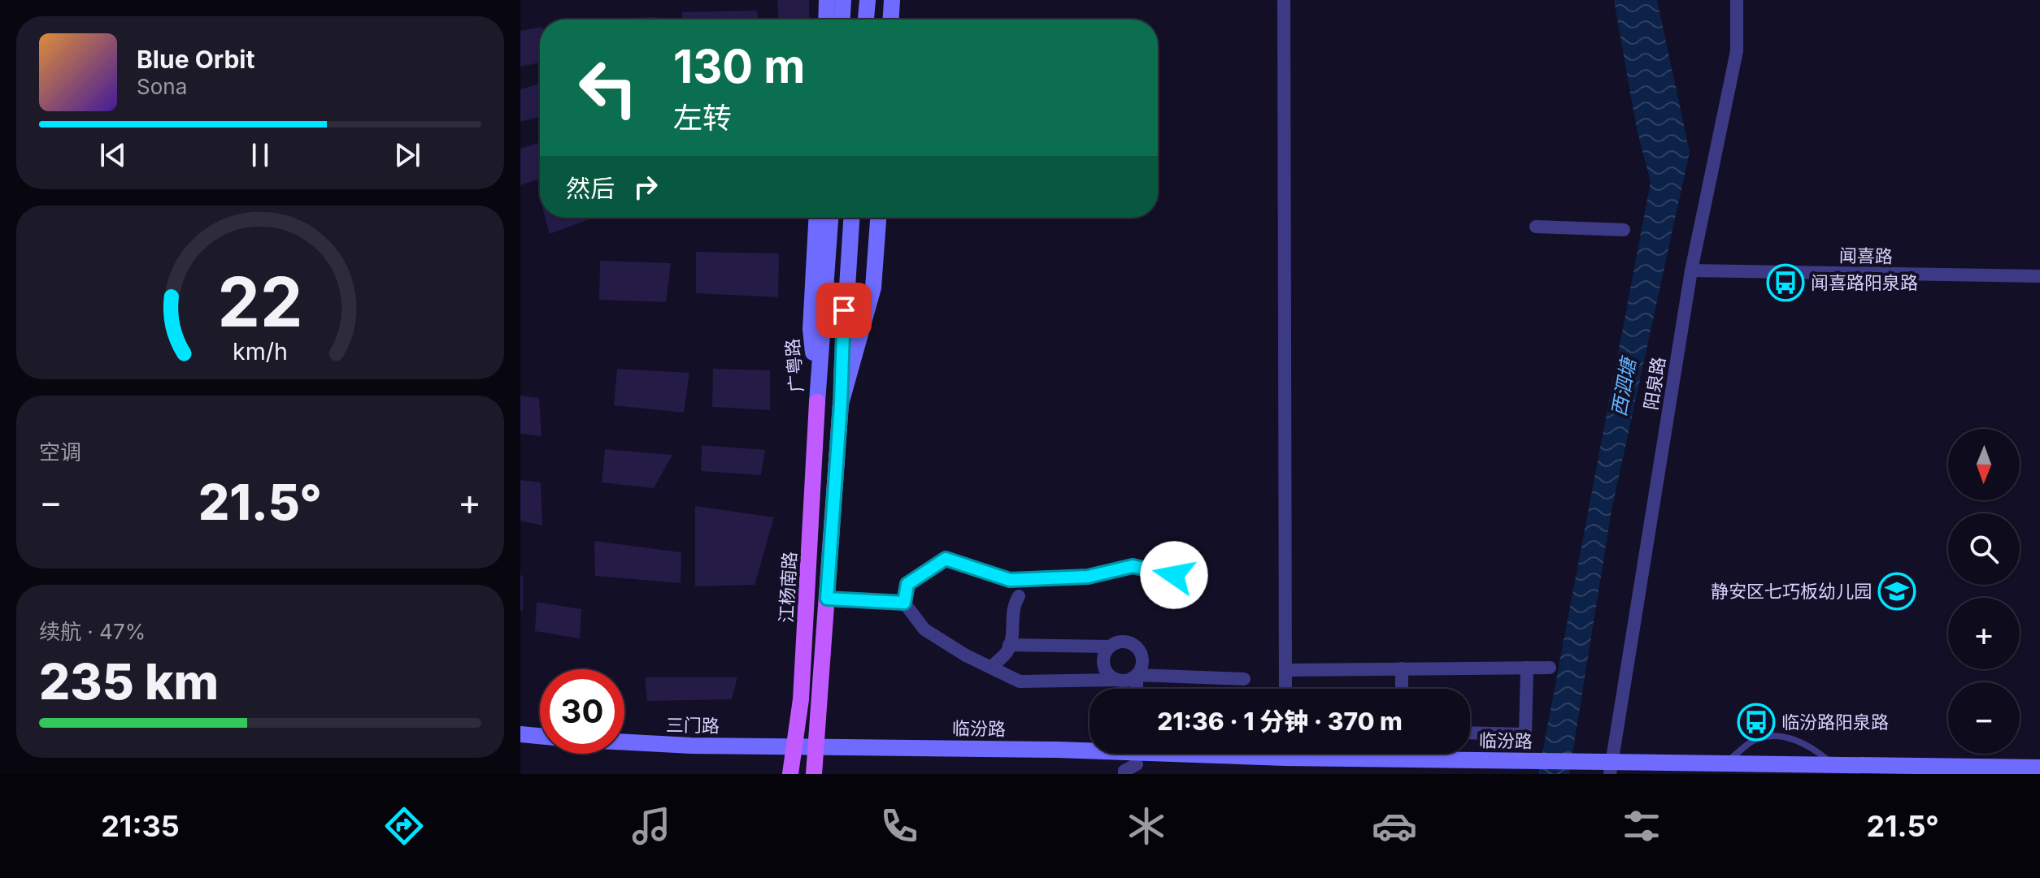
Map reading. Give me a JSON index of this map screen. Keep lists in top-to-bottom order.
{
  "streets": {
    "main road": ["江杨南路"],
    "street": [
      "闻喜路",
      "广粤路",
      "阳泉路",
      "三门路",
      "临汾路"
    ]
  },
  "crossings": [
    ["闻喜路", "阳泉路"],
    ["广粤路", "江杨南路"],
    ["阳泉路", "临汾路"],
    ["江杨南路", "三门路"],
    ["三门路", "临汾路"]
  ],
  "water": ["西泗塘"],
  "places": {
    "bus stop": ["闻喜路阳泉路", "临汾路阳泉路"],
    "school or university": ["静安区七巧板幼儿园"]
  },
  "north": "bottom",
  "page": {
    "turn": ["130 m", "左转"],
    "song": ["Blue Orbit", "Sona"],
    "then": "然后",
    "tile": [
      "空调",
      ["续航 · 47%", "235 km"]
    ],
    "map_buttons": ["+", "−"],
    "heat": ["−", "21.5°", "+"],
    "limit": "30",
    "trip": "21:36 · 1 分钟 · 370 m",
    "tabs": ["21:35", "21.5°"],
    "gauge": ["22", "km/h"]
  }
}
